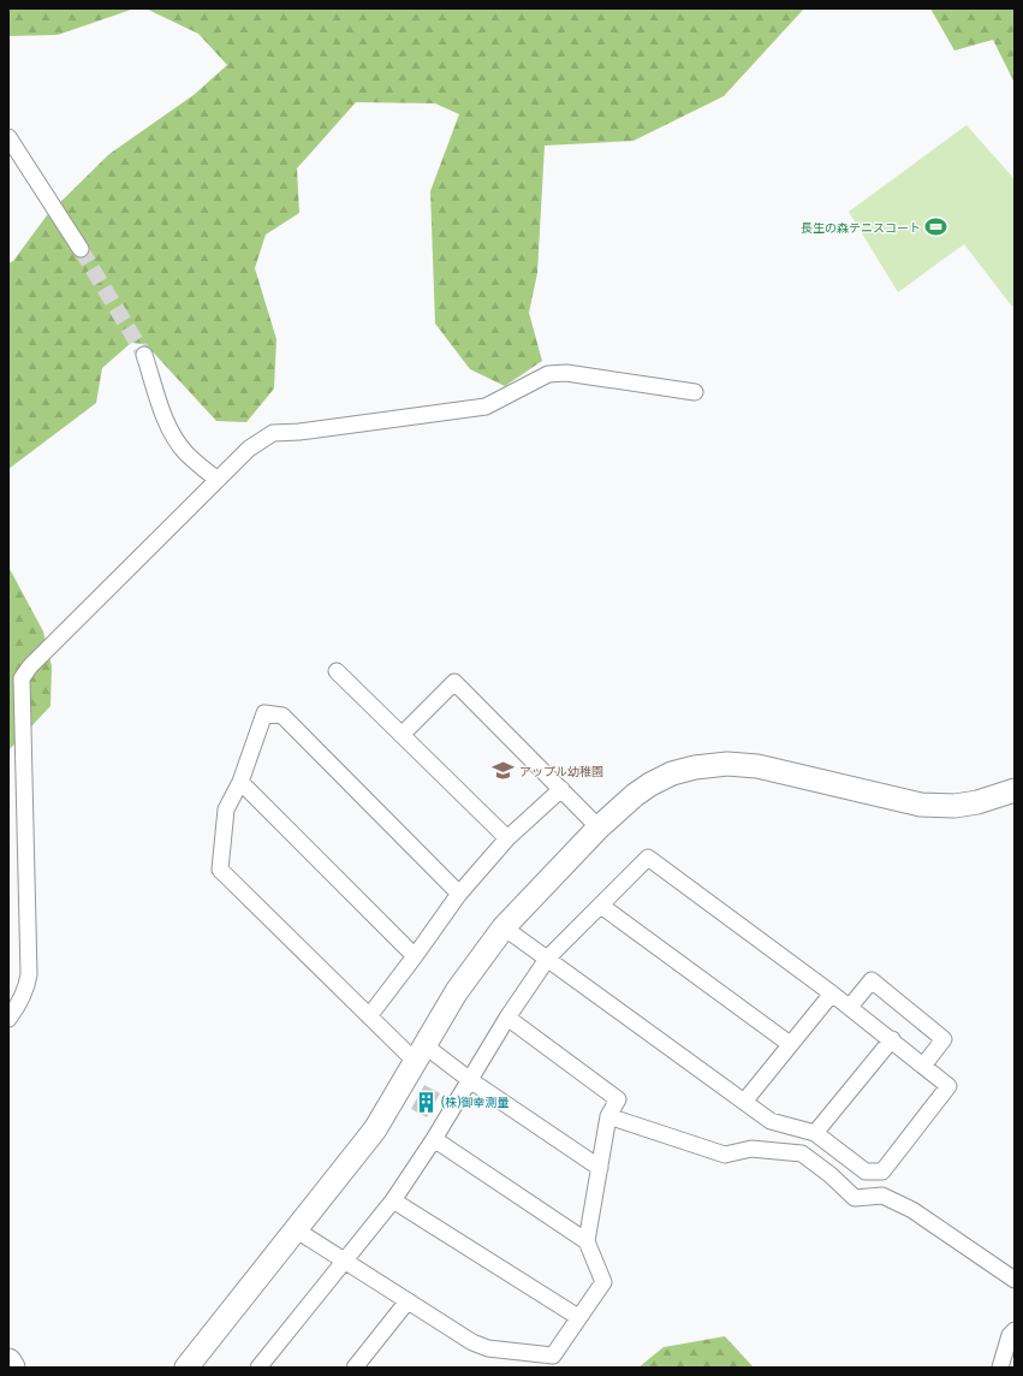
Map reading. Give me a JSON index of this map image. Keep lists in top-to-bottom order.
{
  "places": {
    "sports": ["長生の森テニスコート"],
    "school or university": ["アップル幼稚園"],
    "building": ["(株)御幸測量"]
  }
}
